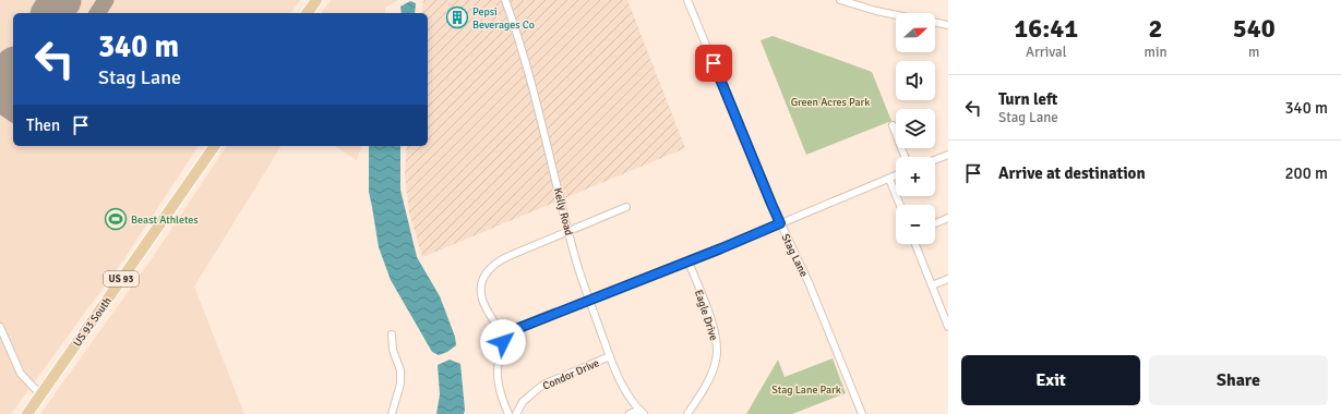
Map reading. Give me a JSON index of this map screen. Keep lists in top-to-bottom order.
{
  "streets": {
    "main road": ["US 93", "US 93 South"],
    "street": [
      "Kelly Road",
      "Stag Lane",
      "Eagle Drive",
      "Condor Drive"
    ]
  },
  "crossings": [
    ["Kelly Road", "Condor Drive"]
  ],
  "parks": ["Green Acres Park", "Stag Lane Park"],
  "places": {
    "building": ["Pepsi Beverages Co"],
    "sports": ["Beast Athletes"]
  },
  "north": "right",
  "page": {
    "eta": [
      "16:41",
      "Arrival",
      "2",
      "min",
      "540",
      "m"
    ],
    "map_buttons": ["+", "−"],
    "turn": ["340 m", "Stag Lane"],
    "list": [
      {
        "name": "Turn left",
        "note": "Stag Lane",
        "value": "340 m"
      },
      {
        "name": "Arrive at destination",
        "value": "200 m"
      }
    ],
    "then": "Then",
    "buttons": ["Exit", "Share"]
  }
}
